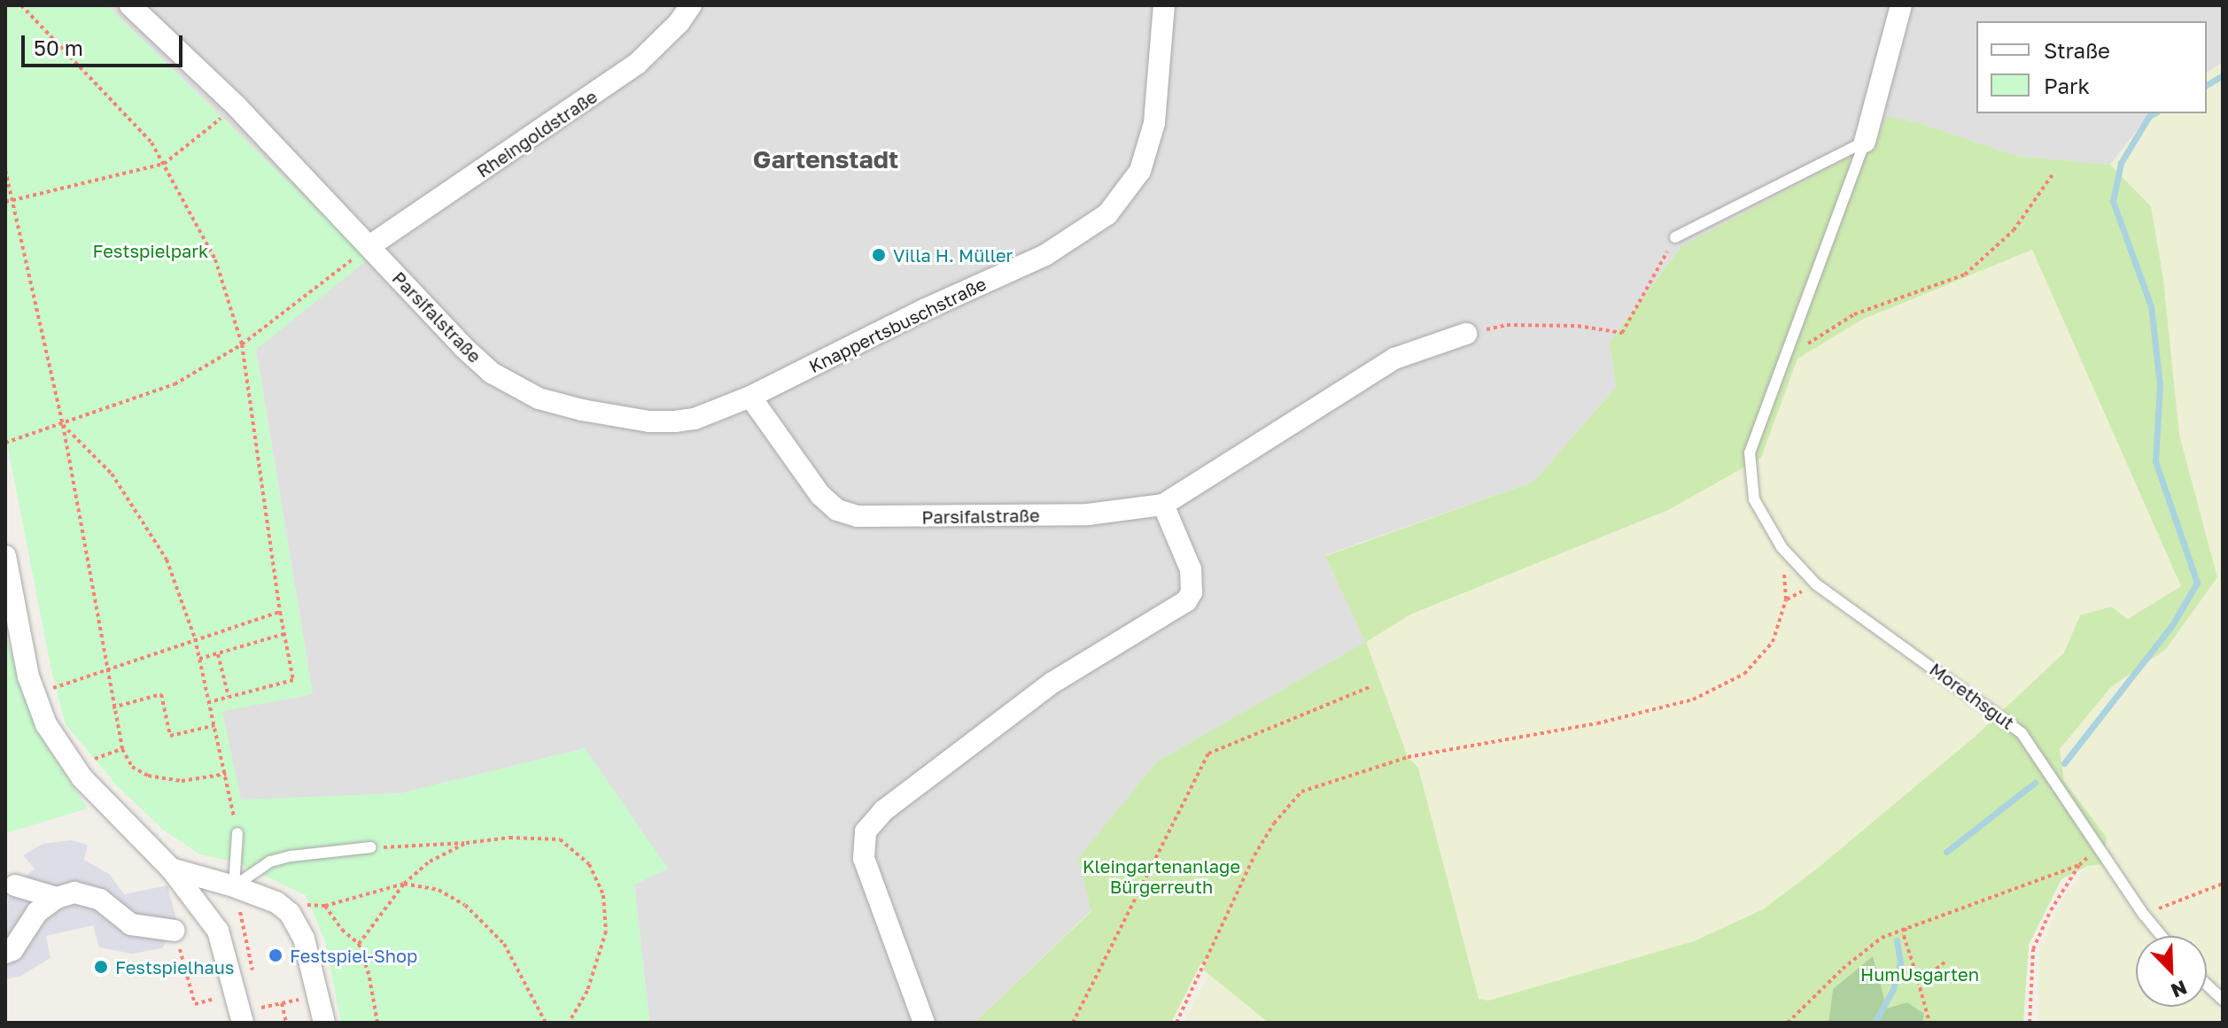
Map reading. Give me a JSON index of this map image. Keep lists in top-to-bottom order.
{
  "streets": {
    "street": ["Rheingoldstraße", "Parsifalstraße", "Knappertsbuschstraße"],
    "lane": ["Morethsgut"]
  },
  "crossings": [
    ["Rheingoldstraße", "Parsifalstraße"],
    ["Parsifalstraße", "Knappertsbuschstraße"]
  ],
  "districts": ["Gartenstadt"],
  "parks": ["Festspielpark", "Kleingartenanlage Bürgerreuth", "HumUsgarten"],
  "places": ["Villa H. Müller", "Festspiel-Shop", "Festspielhaus"],
  "legend": ["Straße", "Park"],
  "scale_bar": "50 m",
  "north": "bottom right"
}
